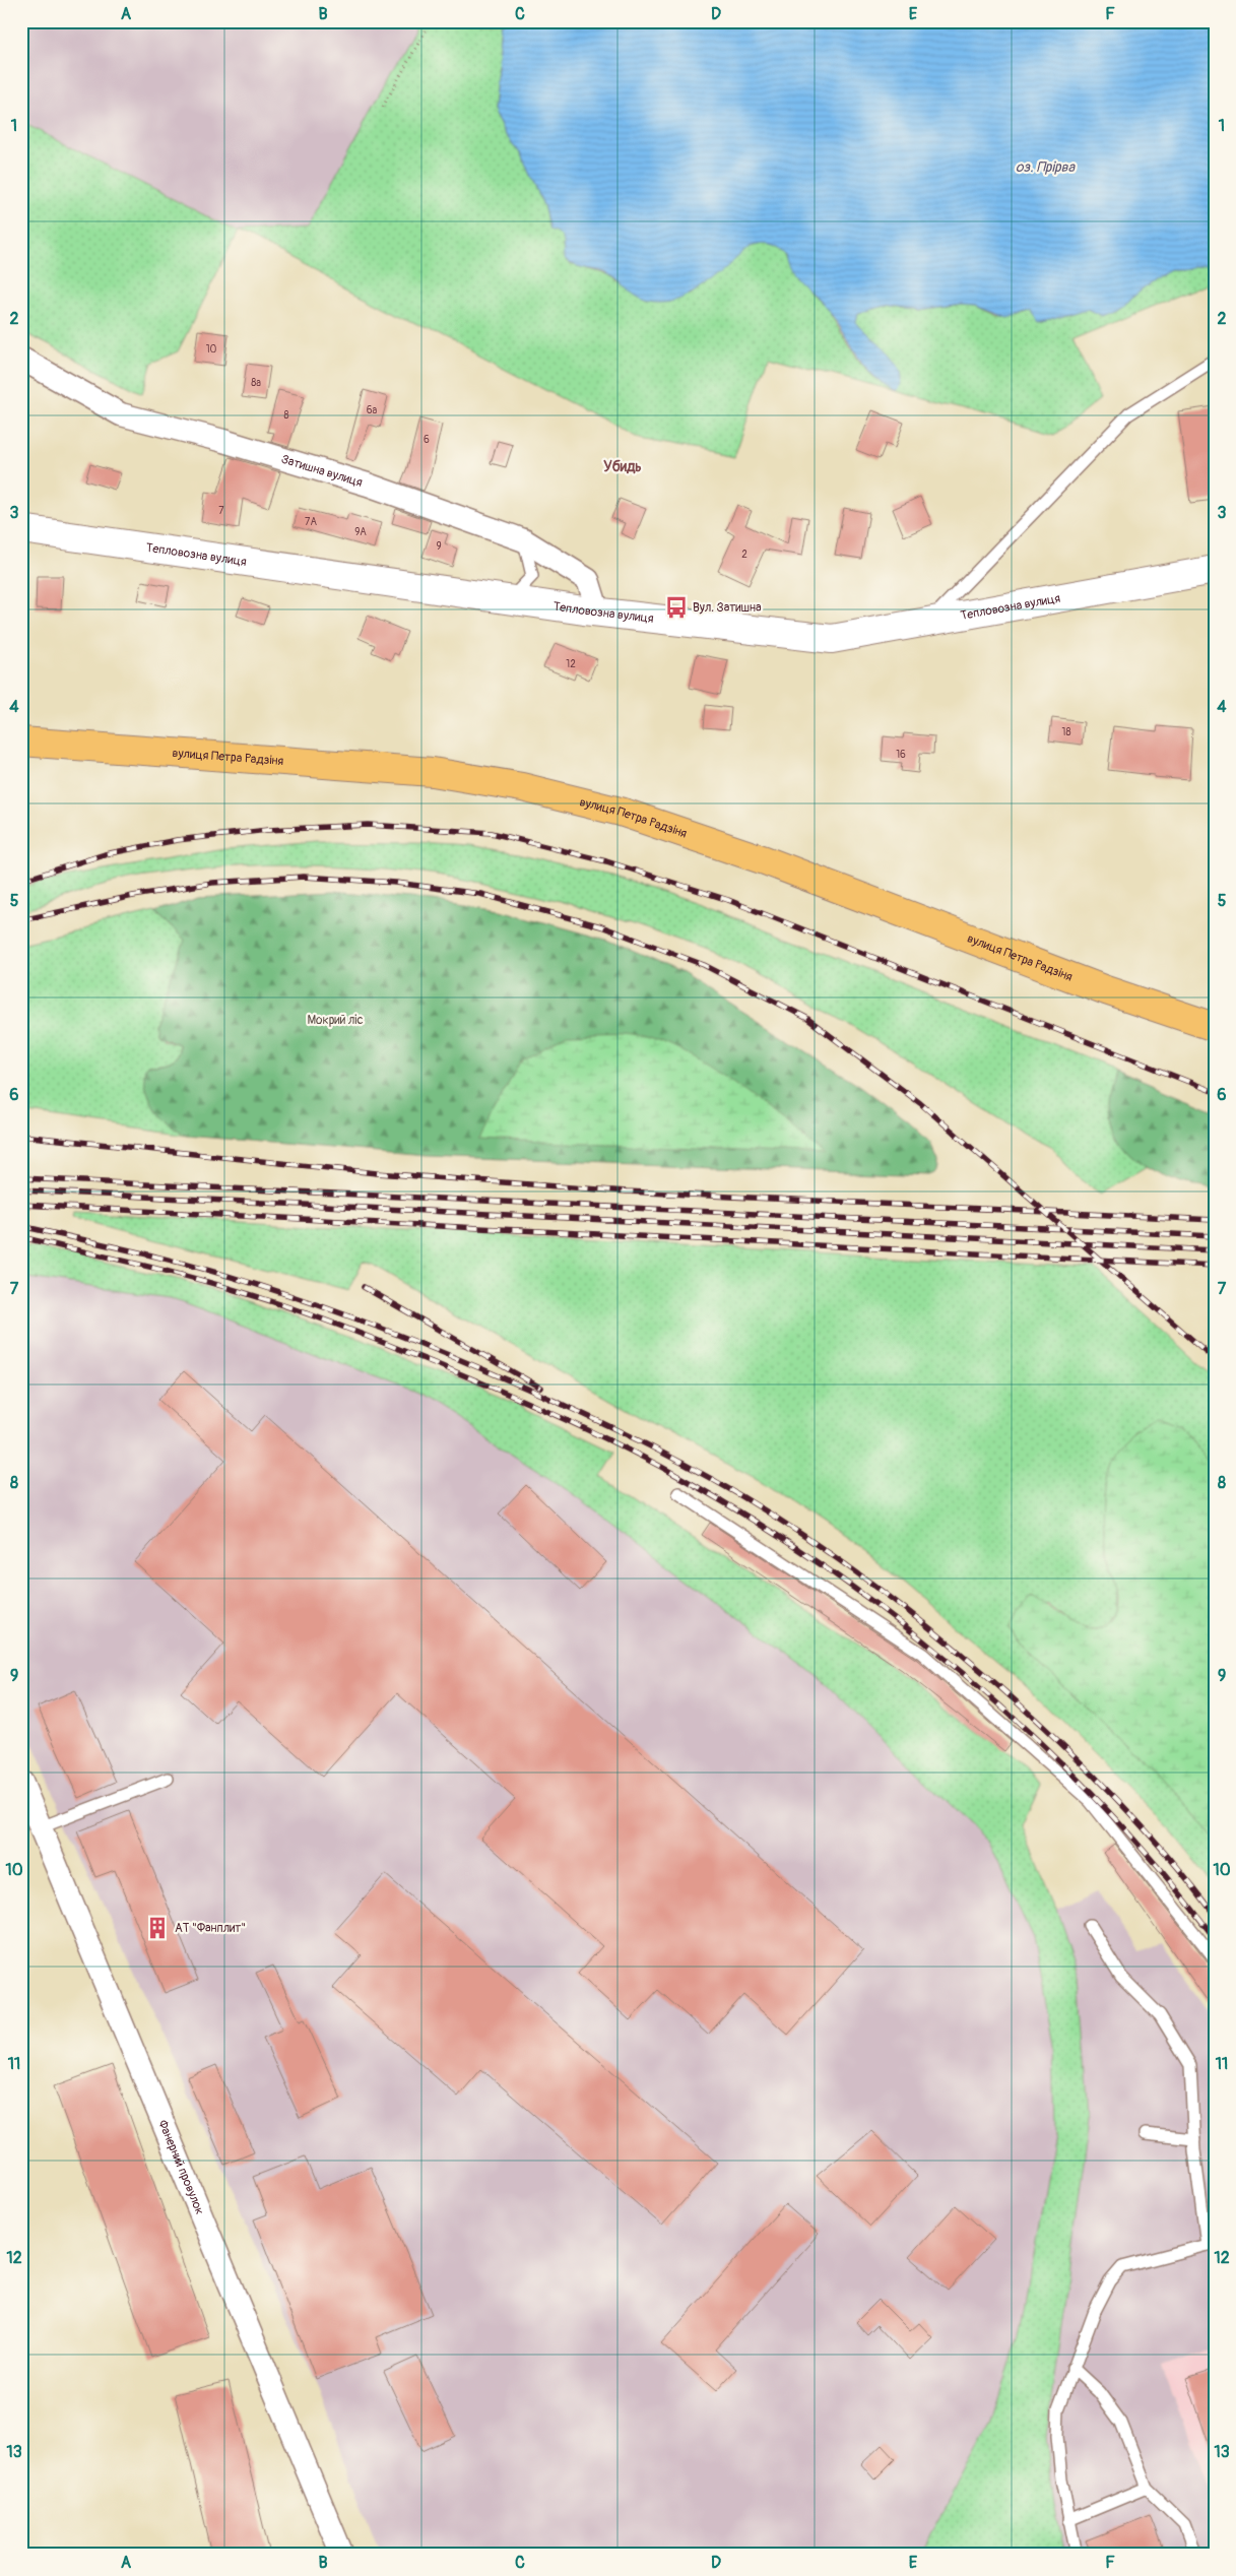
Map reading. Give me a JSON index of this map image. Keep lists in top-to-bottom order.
{
  "streets": {
    "main road": ["вулиця Петра Радзіня"],
    "street": ["Затишна вулиця", "Тепловозна вулиця", "Фанерний провулок"]
  },
  "crossings": [
    ["Затишна вулиця", "Тепловозна вулиця"]
  ],
  "districts": ["Убидь"],
  "water": ["оз. Прірва"],
  "parks": ["Мокрий ліс"],
  "places": {
    "bus stop": ["Вул. Затишна"],
    "building": ["АТ \"Фанплит\""]
  },
  "house_numbers": [
    "10",
    "8а",
    "6а",
    "8",
    "6",
    "7",
    "7А",
    "9А",
    "9",
    "2",
    "12",
    "18",
    "16"
  ],
  "grid": {
    "columns": [
      "A",
      "B",
      "C",
      "D",
      "E",
      "F"
    ],
    "rows": [
      "1",
      "2",
      "3",
      "4",
      "5",
      "6",
      "7",
      "8",
      "9",
      "10",
      "11",
      "12",
      "13"
    ]
  }
}
